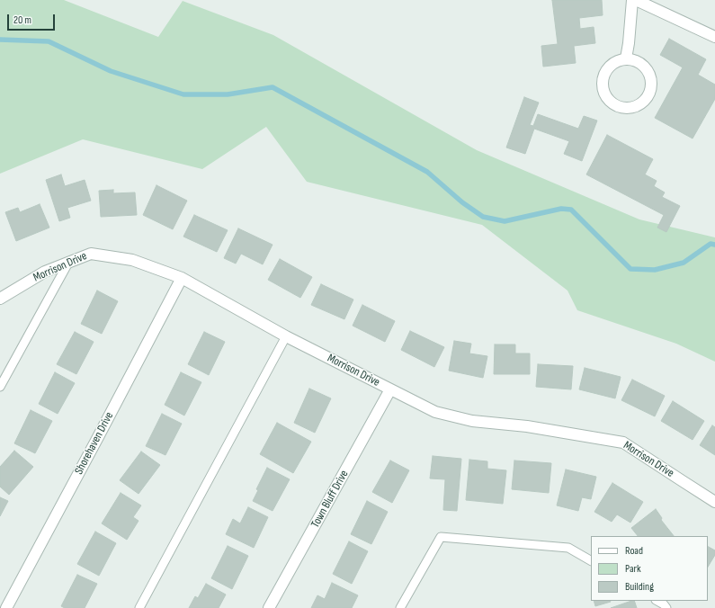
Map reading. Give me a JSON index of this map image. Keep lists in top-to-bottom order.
{
  "streets": {
    "street": ["Morrison Drive", "Shorehaven Drive", "Town Bluff Drive"]
  },
  "crossings": [
    ["Morrison Drive", "Shorehaven Drive"],
    ["Morrison Drive", "Town Bluff Drive"]
  ],
  "legend": ["Road", "Park", "Building"],
  "scale_bar": "20 m"
}
